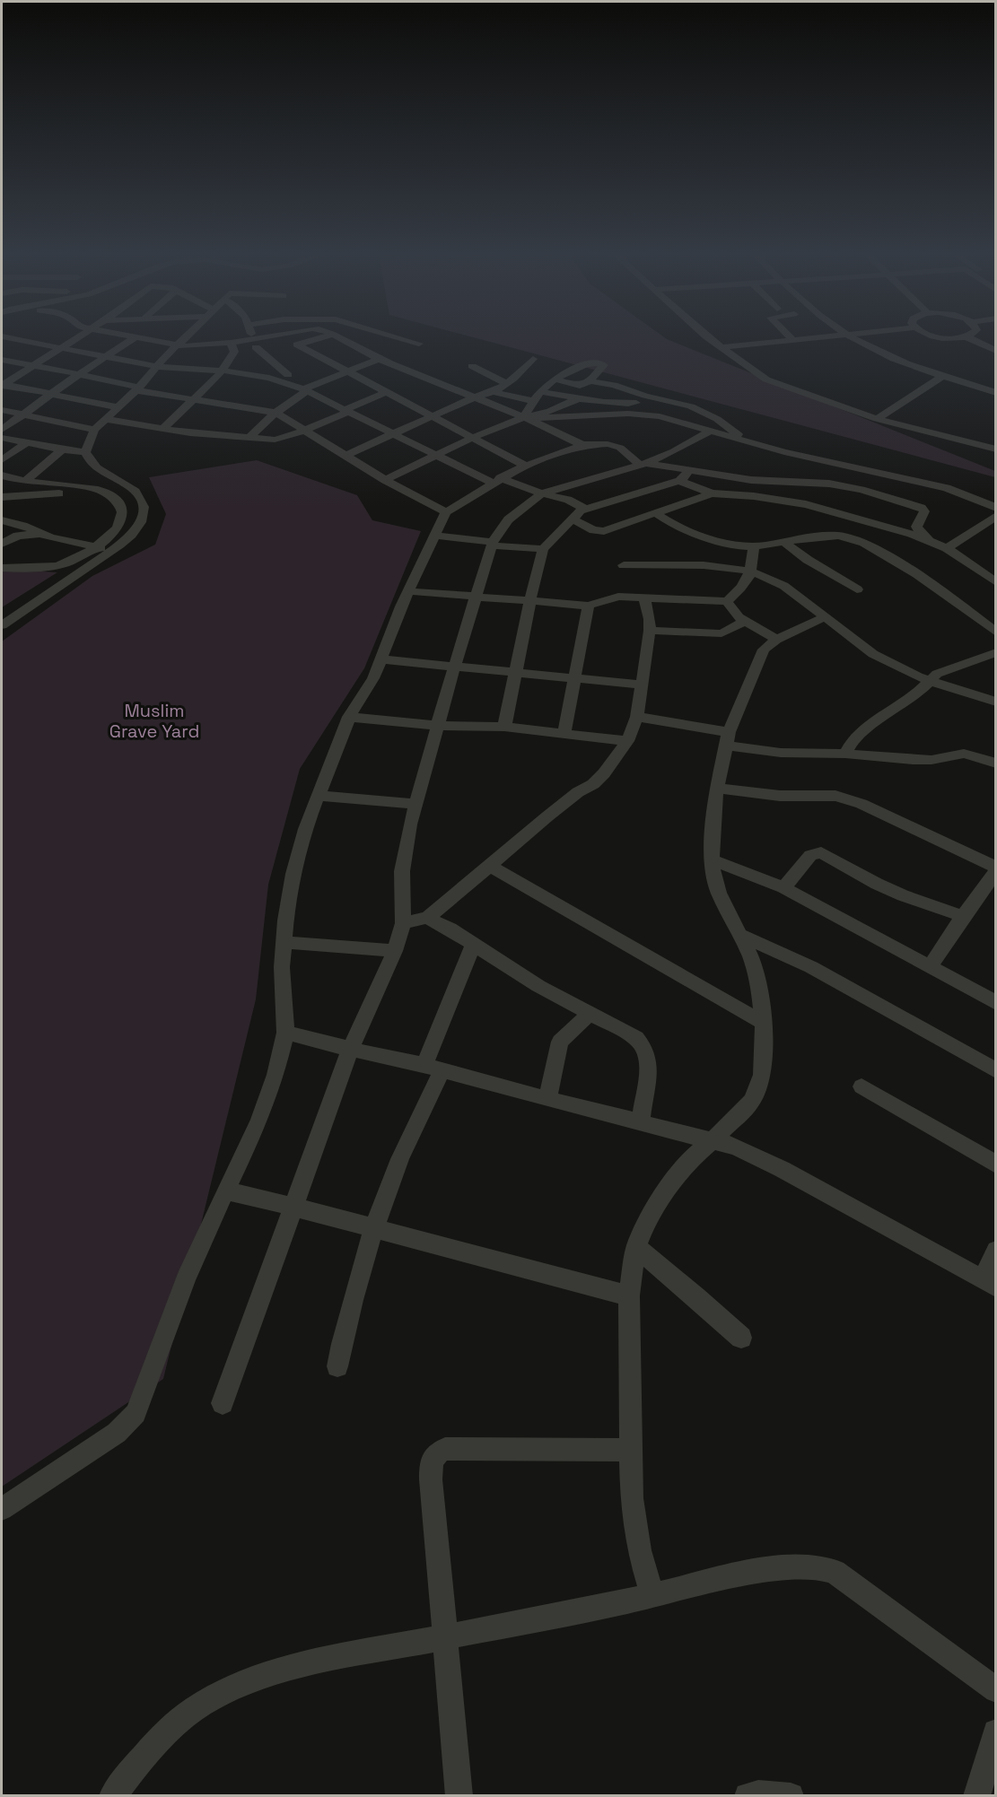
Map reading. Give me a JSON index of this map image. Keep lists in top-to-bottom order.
{
  "parks": ["Muslim Grave Yard"]
}
